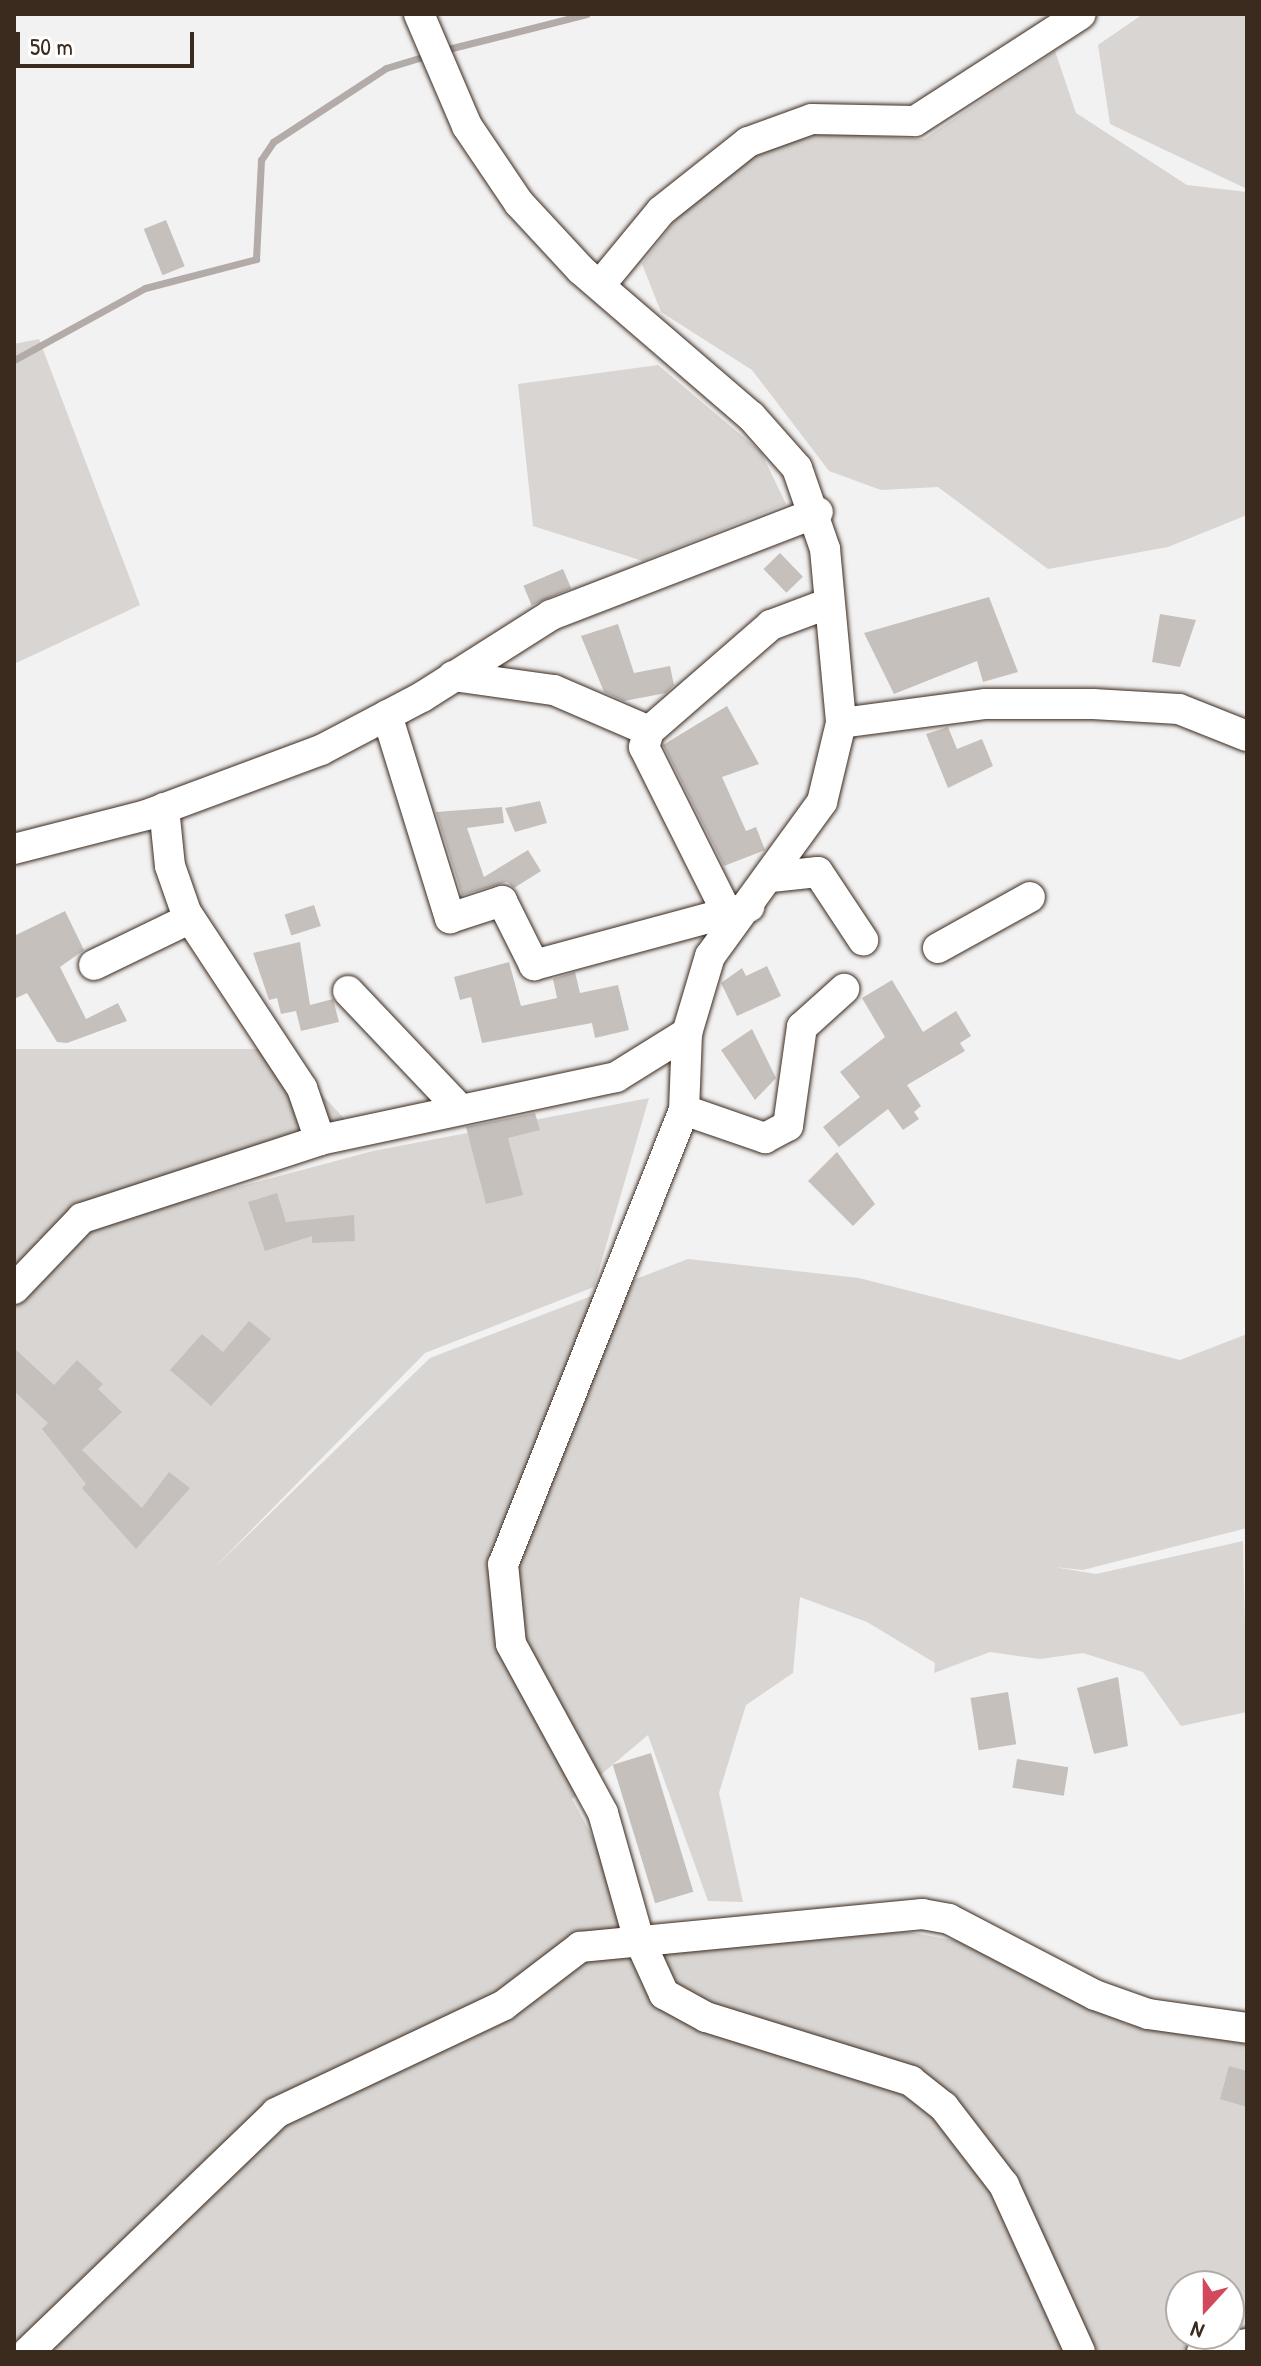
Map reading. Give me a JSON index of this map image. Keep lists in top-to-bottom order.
{
  "scale_bar": "50 m",
  "north": "bottom"
}
